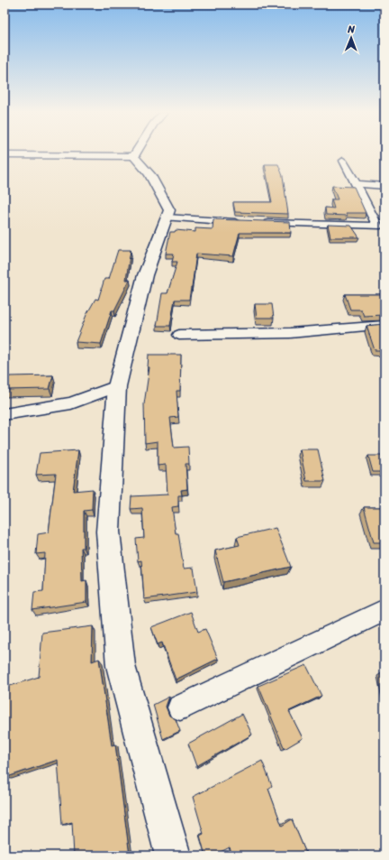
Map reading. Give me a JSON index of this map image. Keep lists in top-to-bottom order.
{
  "north": "top"
}
